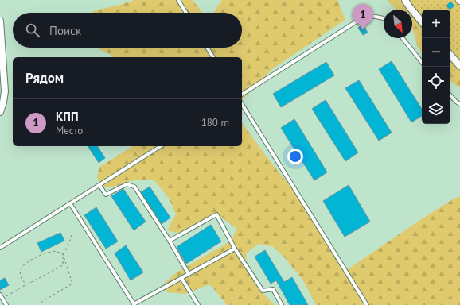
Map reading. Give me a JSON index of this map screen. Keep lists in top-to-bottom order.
{
  "north": "bottom right",
  "page": {
    "pins": "1",
    "map_buttons": ["+", "−"],
    "search": "Поиск",
    "heading": "Рядом",
    "list": [
      {
        "mark": "1",
        "name": "КПП",
        "note": "Место",
        "value": "180 m"
      }
    ]
  }
}
